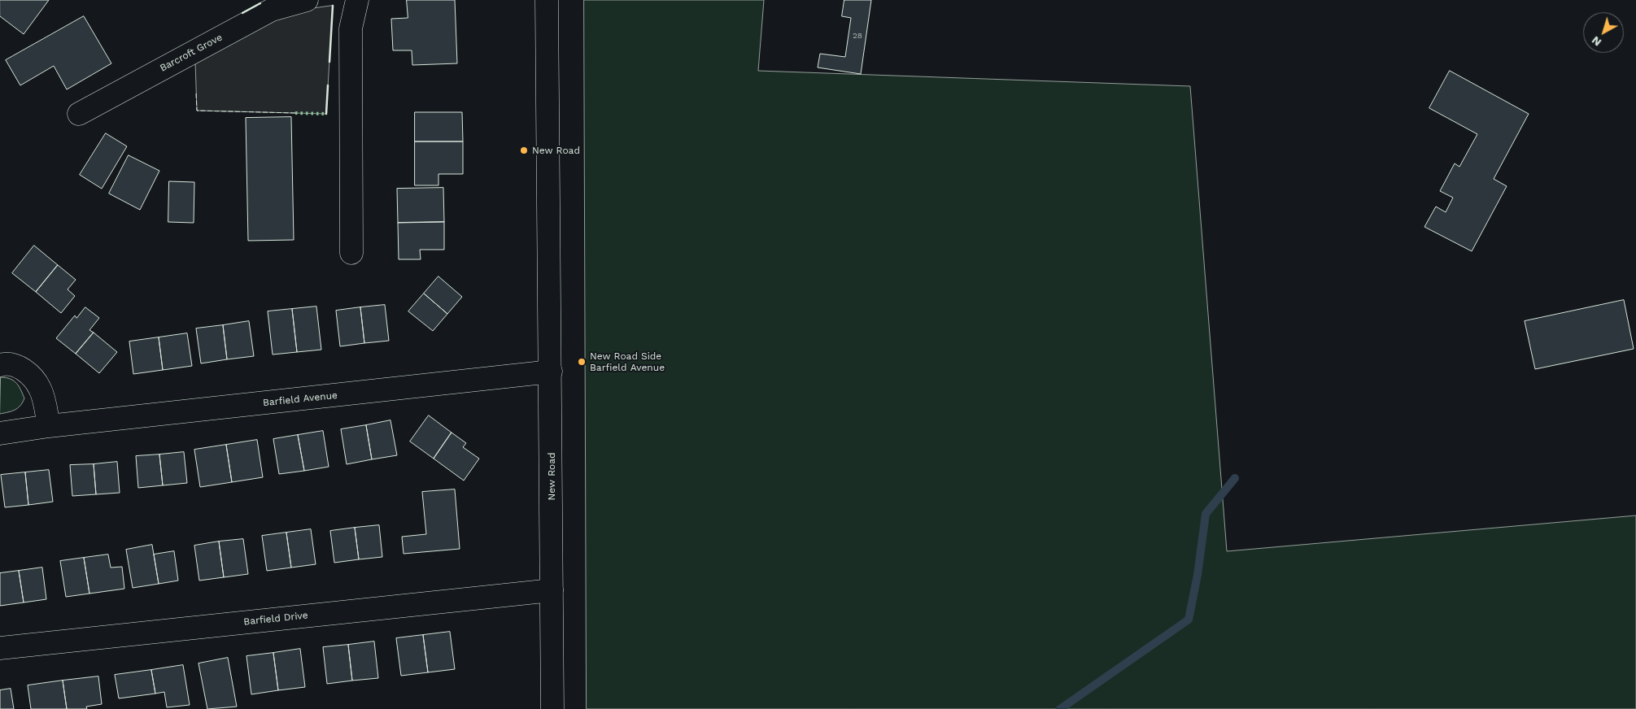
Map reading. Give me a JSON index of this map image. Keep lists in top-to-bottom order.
{
  "streets": {
    "street": [
      "Barcroft Grove",
      "Barfield Avenue",
      "New Road",
      "Barfield Drive"
    ]
  },
  "crossings": [
    ["Barfield Avenue", "New Road"],
    ["New Road", "Barfield Drive"]
  ],
  "places": ["New Road", "New Road Side Barfield Avenue"],
  "house_numbers": ["28"],
  "north": "bottom left"
}
